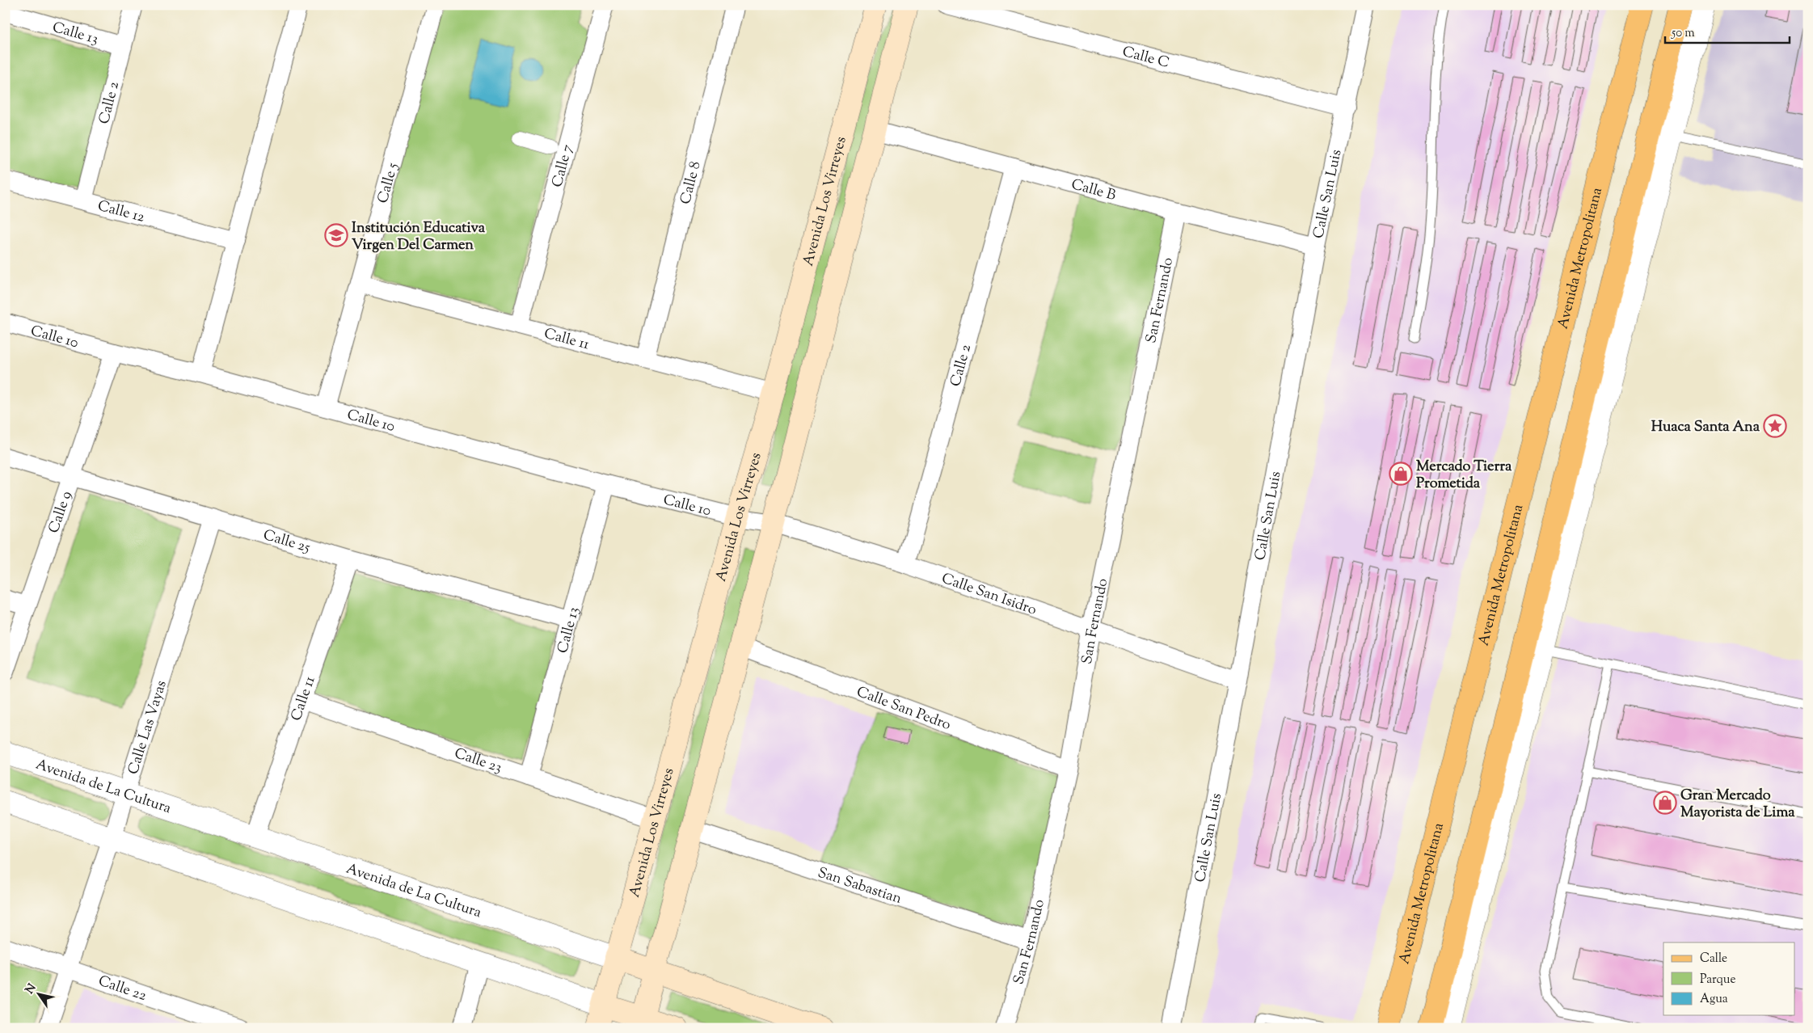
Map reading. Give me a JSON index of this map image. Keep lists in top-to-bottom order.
{
  "streets": {
    "main road": ["Avenida Los Virreyes", "Avenida Metropolitana", "Avenida de La Cultura"],
    "street": [
      "Calle 13",
      "Calle C",
      "Calle 2",
      "Calle 7",
      "Calle 8",
      "Calle 5",
      "Calle B",
      "Calle San Luis",
      "Calle 12",
      "San Fernando",
      "Calle 10",
      "Calle 11",
      "Calle 9",
      "Calle 25",
      "Calle San Isidro",
      "Calle San Pedro",
      "Calle Las Vayas",
      "Calle 23",
      "San Sabastian",
      "Calle 22"
    ]
  },
  "crossings": [
    ["Calle 13", "Calle 2"],
    ["Calle 13", "Calle 10"],
    ["Calle 13", "Calle 25"],
    ["Calle 13", "Calle 23"],
    ["Calle C", "Calle San Luis"],
    ["Calle 2", "Calle B"],
    ["Calle 2", "Calle 12"],
    ["Calle 2", "Calle San Isidro"],
    ["Calle 7", "Calle 11"],
    ["Calle 8", "Calle 11"],
    ["Calle 5", "Calle 10"],
    ["Calle 5", "Calle 11"],
    ["Calle B", "Calle San Luis"],
    ["Calle B", "San Fernando"],
    ["Calle San Luis", "Calle San Isidro"],
    ["Avenida Los Virreyes", "Calle 10"],
    ["Avenida Los Virreyes", "Calle 11"],
    ["Avenida Los Virreyes", "Calle San Isidro"],
    ["Avenida Los Virreyes", "Calle 23"],
    ["Avenida Los Virreyes", "Avenida de La Cultura"],
    ["San Fernando", "Calle San Isidro"],
    ["San Fernando", "Calle San Pedro"],
    ["San Fernando", "San Sabastian"],
    ["Calle 10", "Calle 9"],
    ["Calle 10", "Calle San Isidro"],
    ["Calle 11", "Calle 25"],
    ["Calle 11", "Calle 23"],
    ["Calle 11", "Avenida de La Cultura"],
    ["Calle 9", "Calle 25"],
    ["Calle 25", "Calle Las Vayas"],
    ["Calle Las Vayas", "Avenida de La Cultura"],
    ["Calle Las Vayas", "Calle 22"]
  ],
  "places": {
    "school or university": ["Institución Educativa Virgen Del Carmen"],
    "place": ["Huaca Santa Ana"],
    "shop": ["Mercado Tierra Prometida", "Gran Mercado Mayorista de Lima"]
  },
  "legend": ["Calle", "Parque", "Agua"],
  "scale_bar": "50 m",
  "north": "top left"
}
